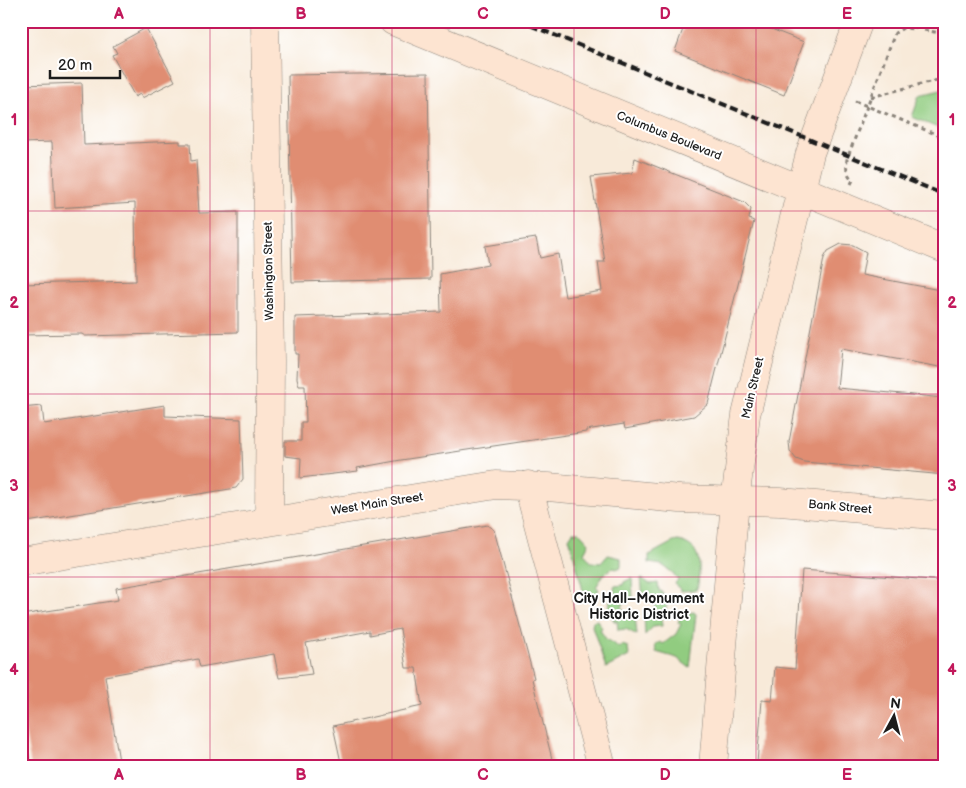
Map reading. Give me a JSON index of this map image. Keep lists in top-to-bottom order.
{
  "streets": {
    "main road": [
      "Columbus Boulevard",
      "Washington Street",
      "Main Street",
      "West Main Street",
      "Bank Street"
    ]
  },
  "crossings": [
    ["Columbus Boulevard", "Main Street"],
    ["Washington Street", "West Main Street"],
    ["Main Street", "West Main Street"],
    ["Main Street", "Bank Street"],
    ["West Main Street", "Bank Street"]
  ],
  "districts": ["City Hall–Monument Historic District"],
  "scale_bar": "20 m",
  "north": "top",
  "grid": {
    "columns": [
      "A",
      "B",
      "C",
      "D",
      "E"
    ],
    "rows": [
      "1",
      "2",
      "3",
      "4"
    ]
  }
}
